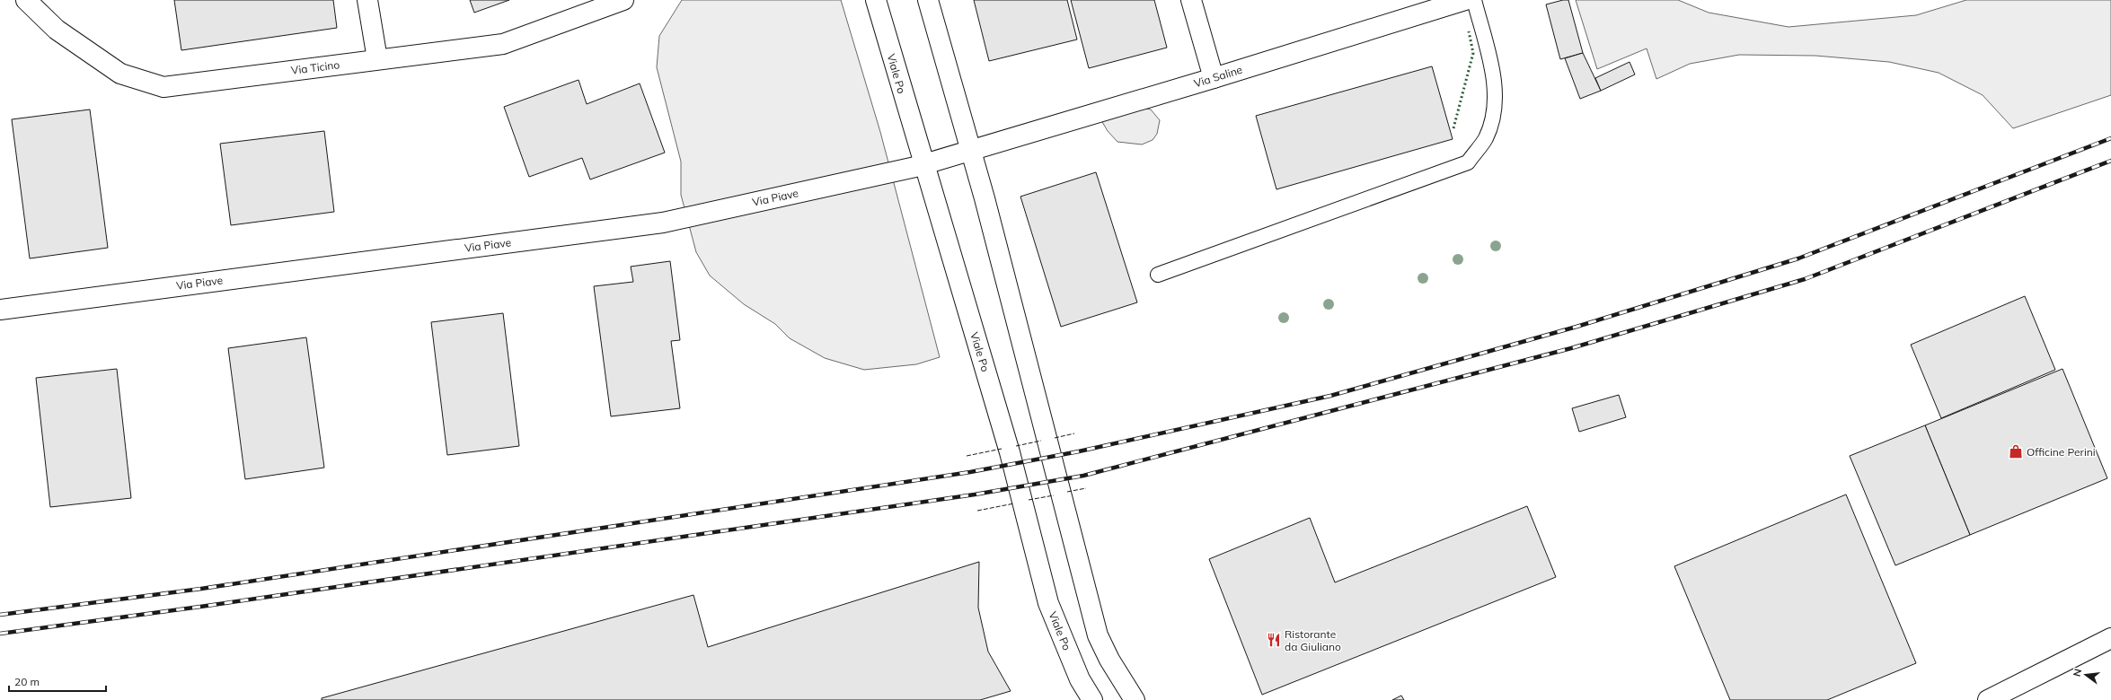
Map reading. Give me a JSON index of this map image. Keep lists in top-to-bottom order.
{
  "streets": {
    "street": [
      "Via Ticino",
      "Viale Po",
      "Via Saline",
      "Via Piave"
    ]
  },
  "crossings": [
    ["Viale Po", "Via Piave"],
    ["Via Saline", "Via Piave"]
  ],
  "places": {
    "shop": ["Officine Perini"],
    "restaurant": ["Ristorante da Giuliano"]
  },
  "scale_bar": "20 m",
  "north": "left"
}
